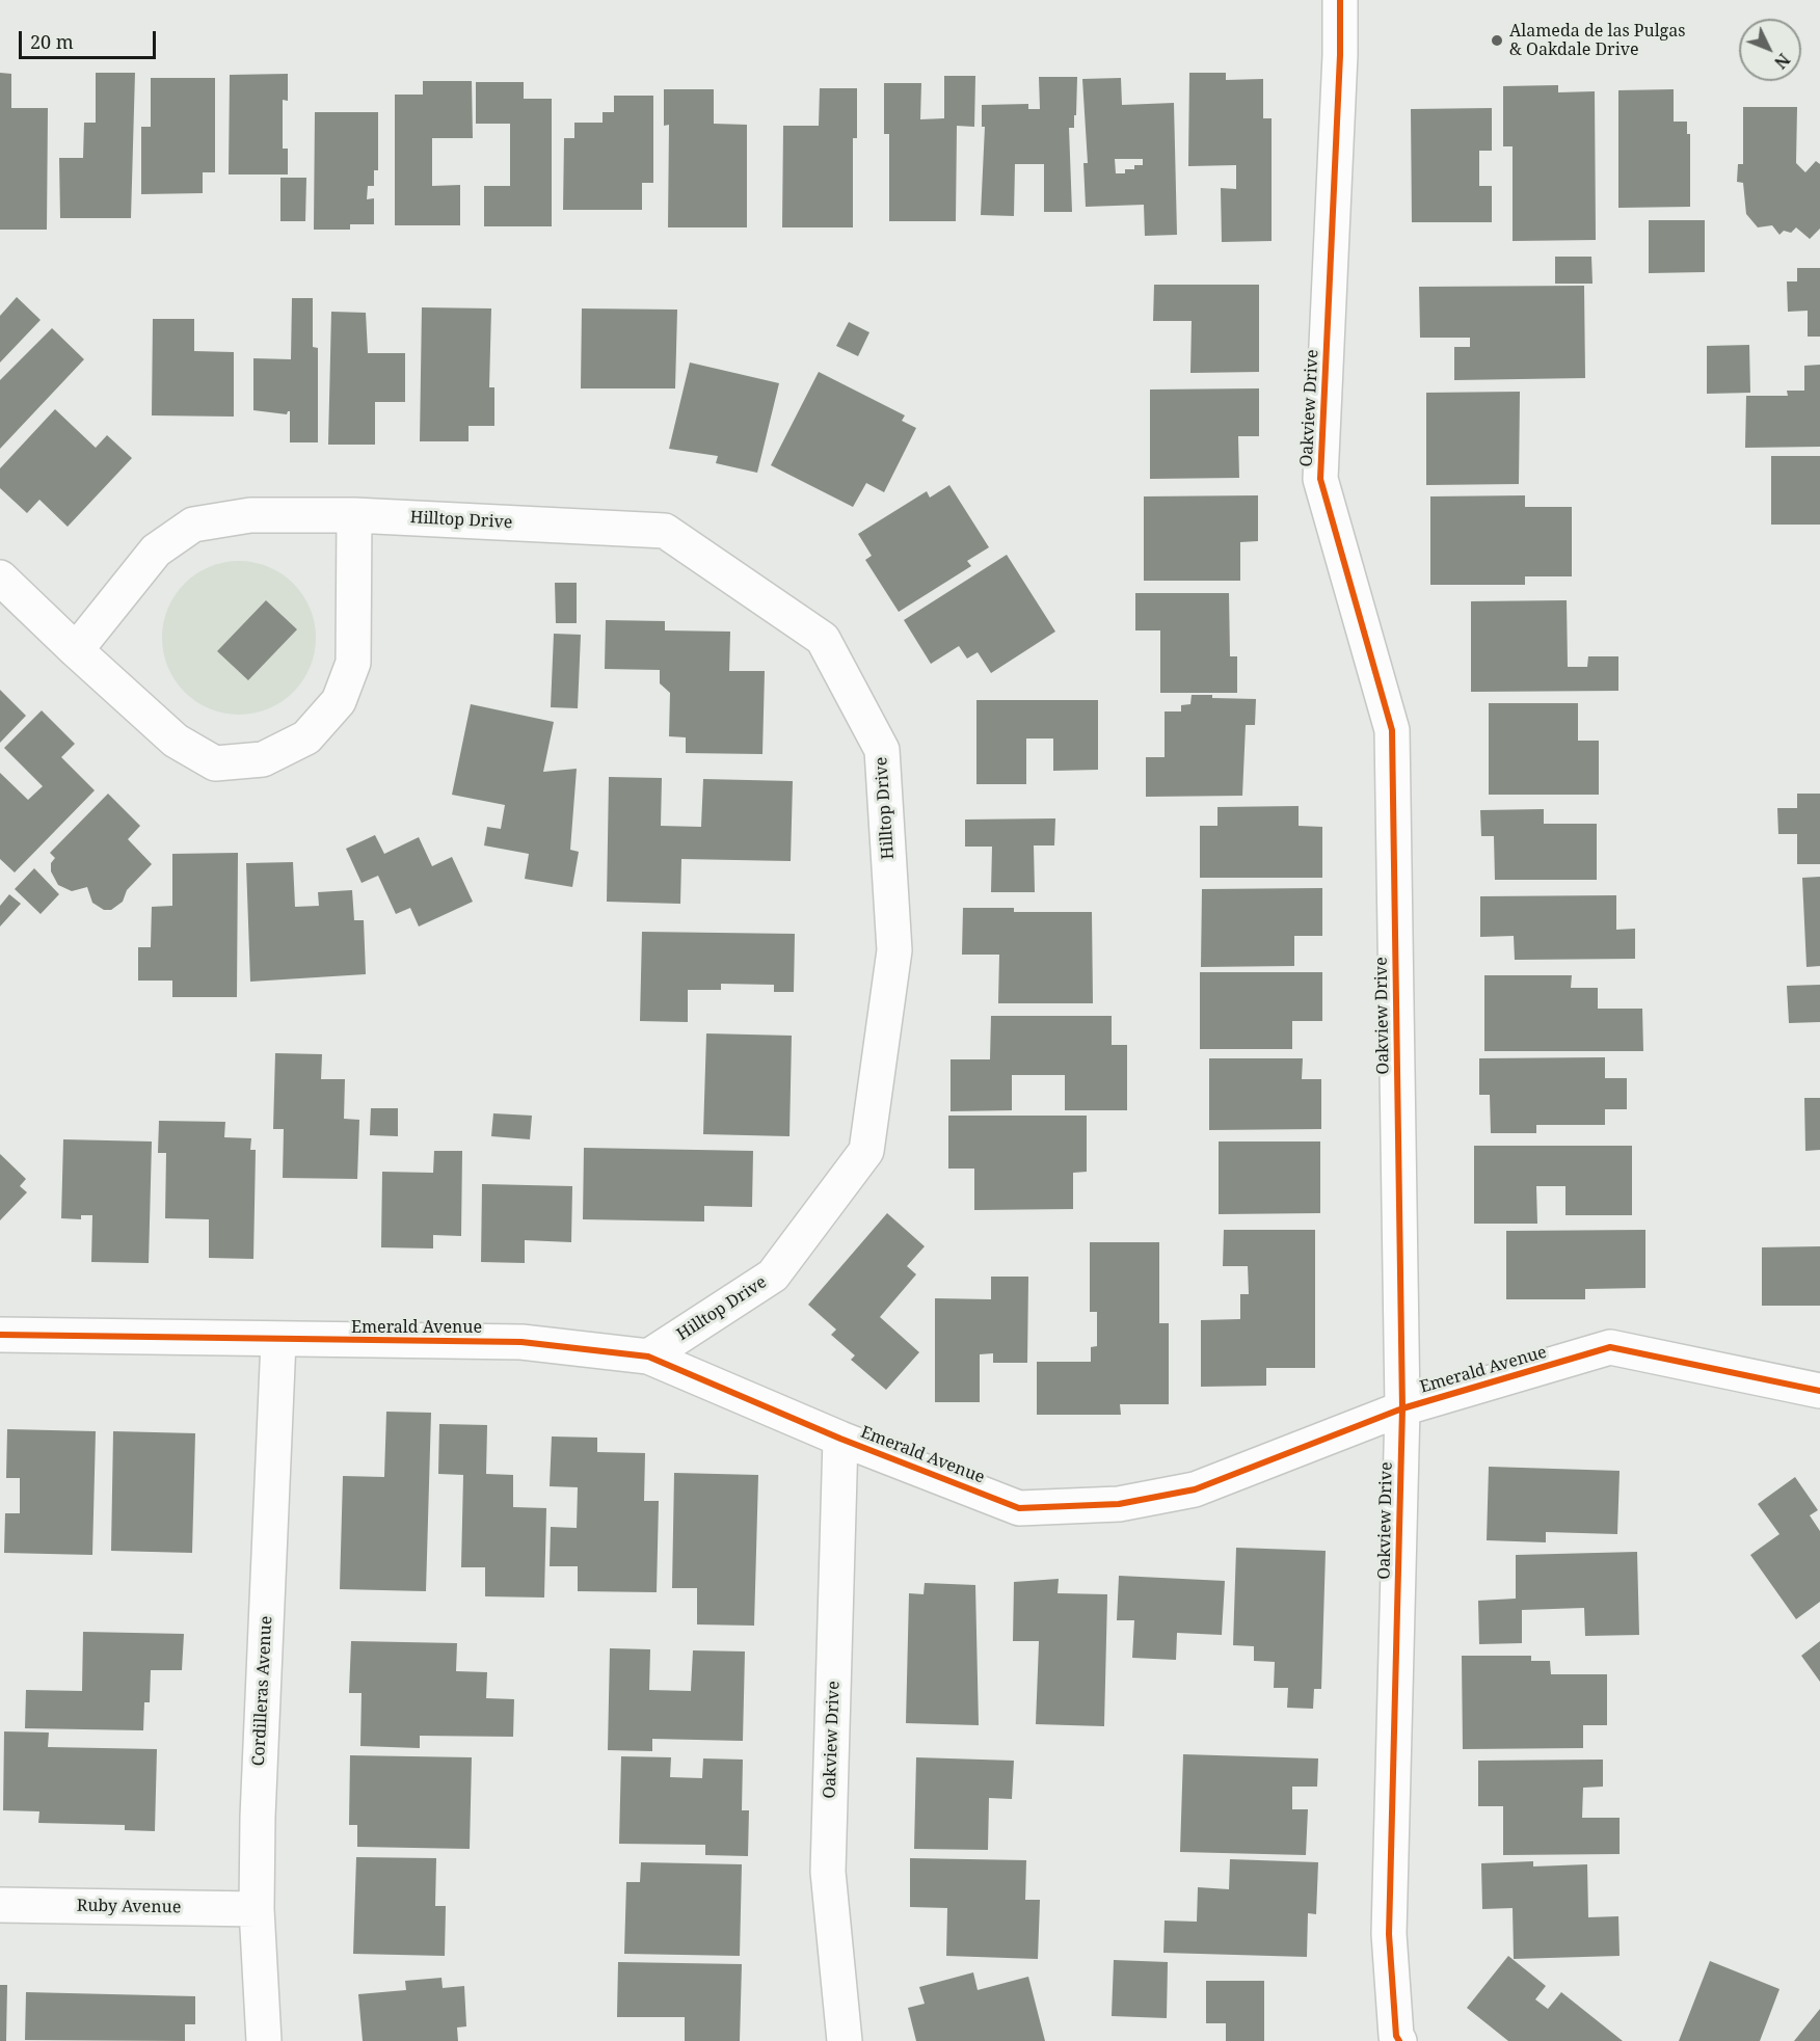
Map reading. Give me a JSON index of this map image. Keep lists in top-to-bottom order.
{
  "streets": {
    "street": [
      "Oakview Drive",
      "Hilltop Drive",
      "Emerald Avenue",
      "Cordilleras Avenue",
      "Ruby Avenue"
    ]
  },
  "crossings": [
    ["Oakview Drive", "Emerald Avenue"],
    ["Hilltop Drive", "Emerald Avenue"],
    ["Emerald Avenue", "Cordilleras Avenue"],
    ["Cordilleras Avenue", "Ruby Avenue"]
  ],
  "places": ["Alameda de las Pulgas & Oakdale Drive"],
  "scale_bar": "20 m",
  "north": "bottom right"
}
